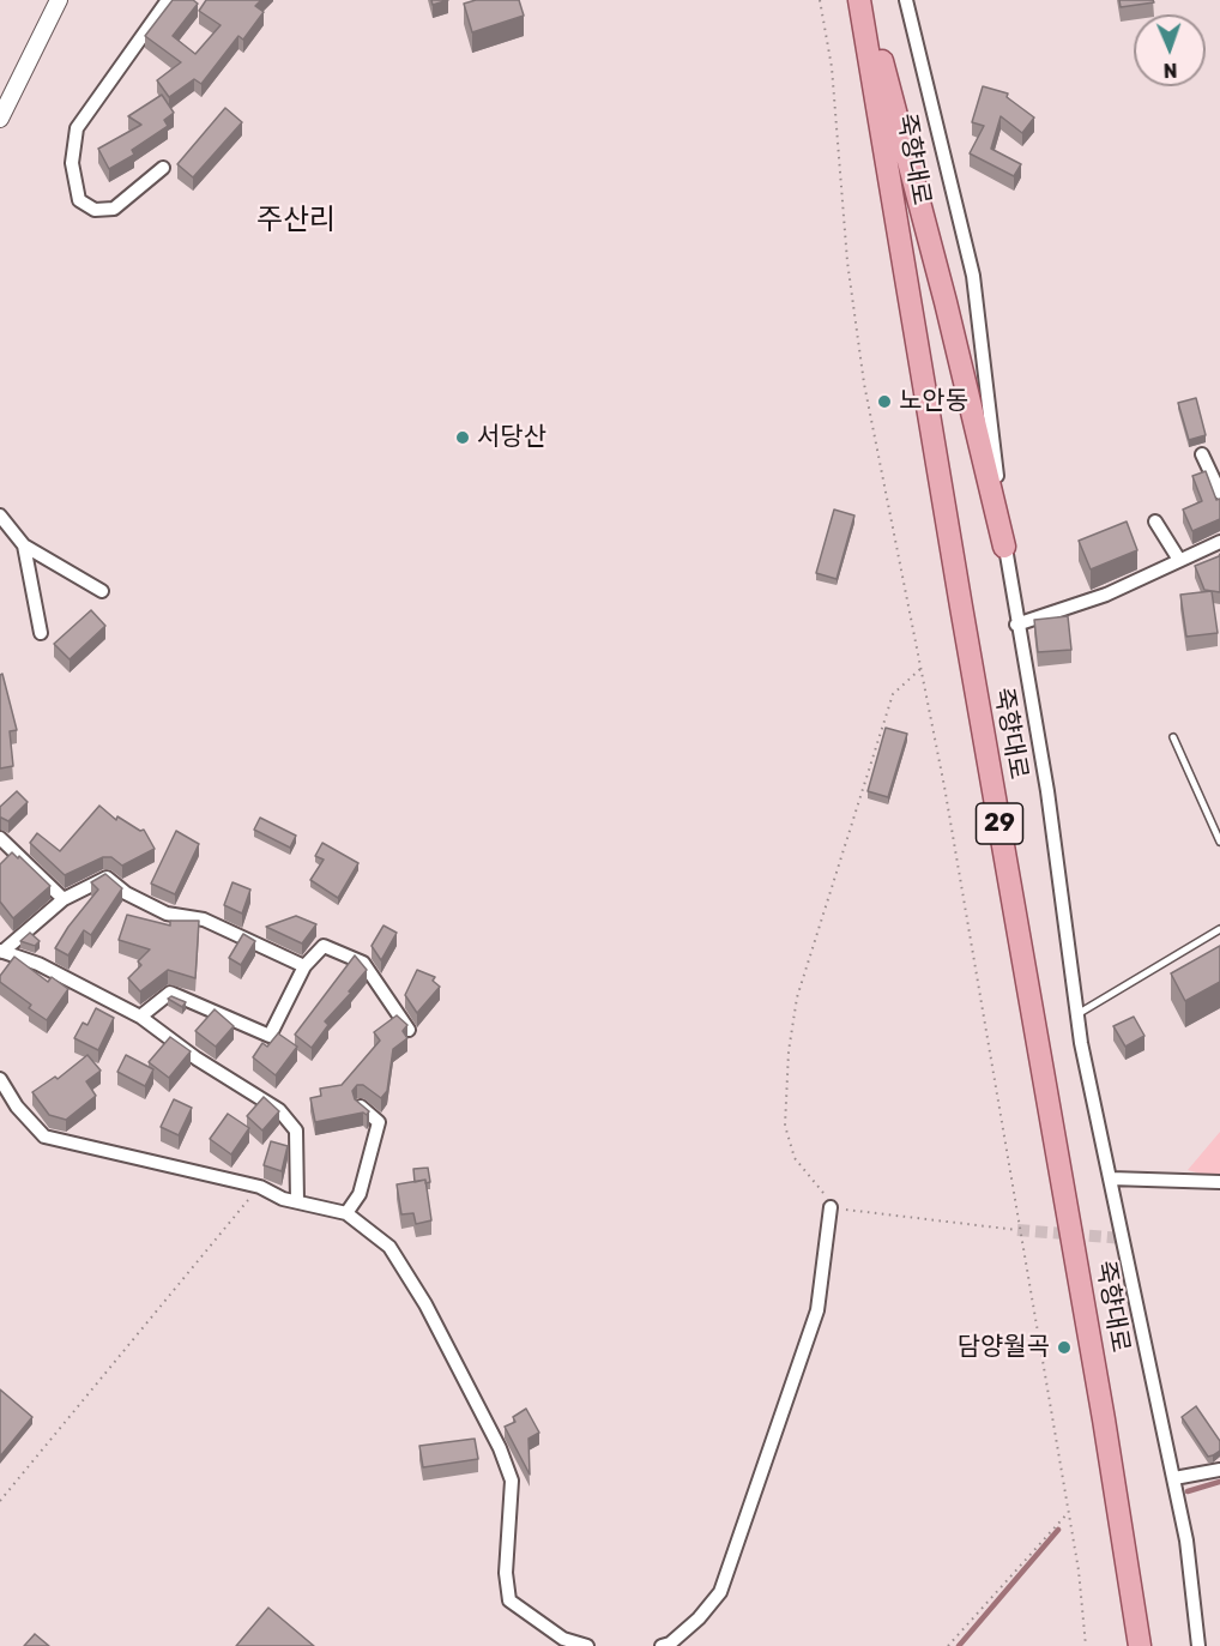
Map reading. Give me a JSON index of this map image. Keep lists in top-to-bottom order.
{
  "streets": {
    "main road": ["죽향대로", "29"]
  },
  "districts": ["주산리"],
  "places": ["노안동", "서당산", "담양월곡"],
  "north": "bottom"
}
